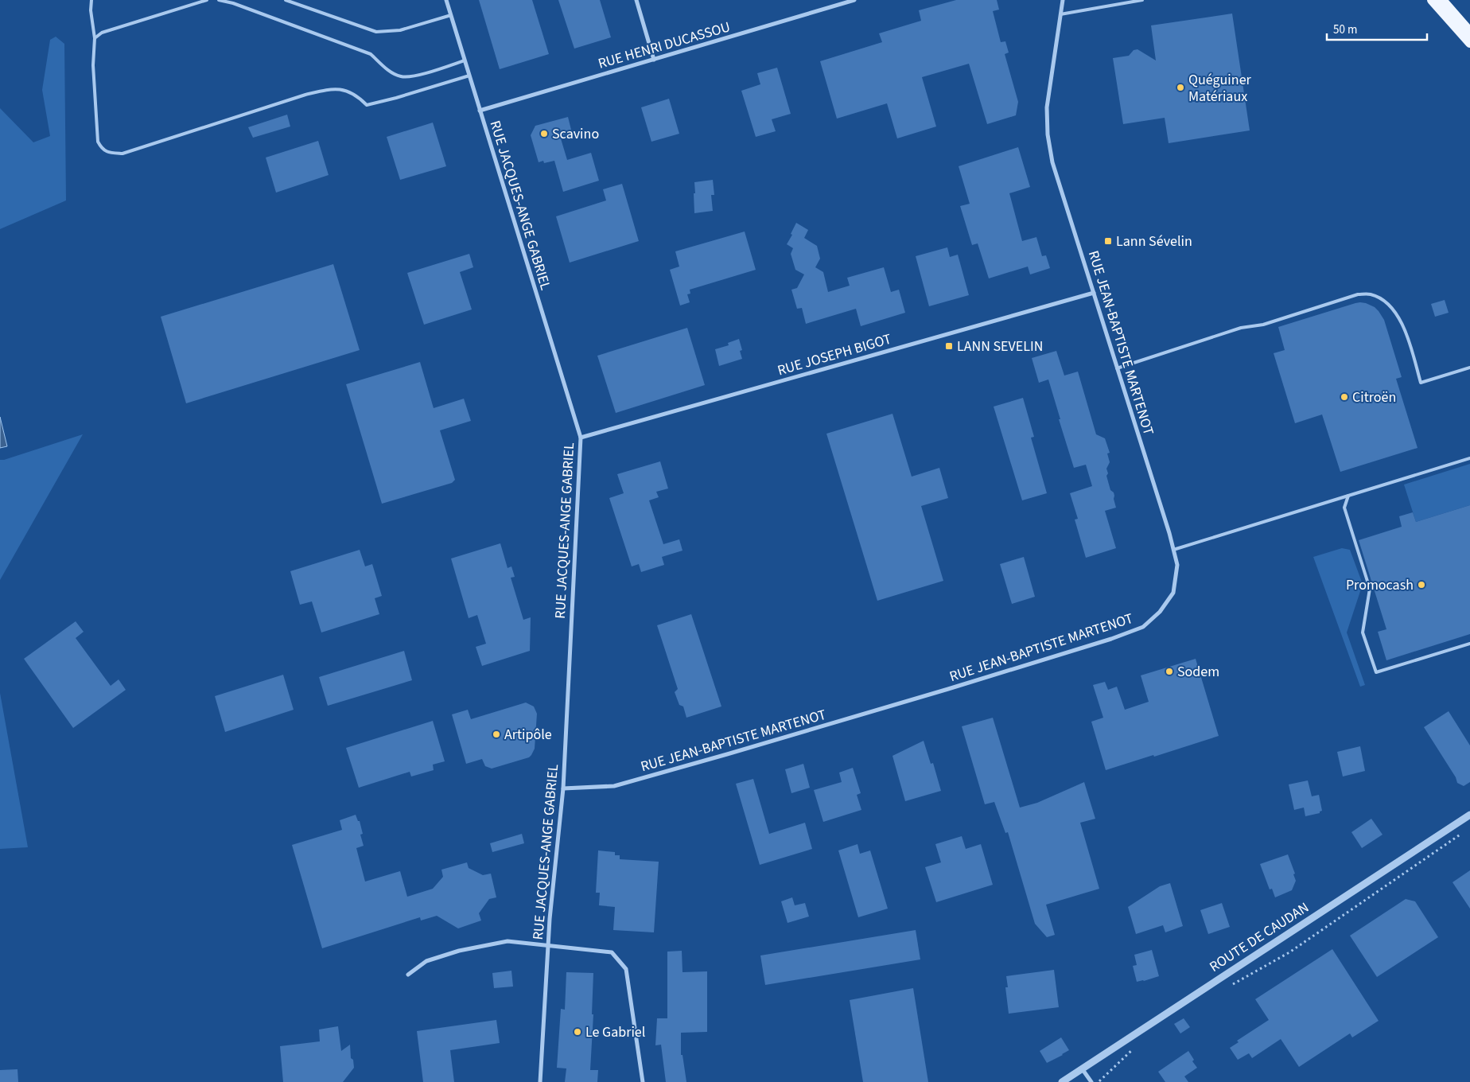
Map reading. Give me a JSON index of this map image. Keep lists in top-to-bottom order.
{
  "streets": {
    "street": [
      "RUE HENRI DUCASSOU",
      "RUE JACQUES-ANGE GABRIEL",
      "RUE JEAN-BAPTISTE MARTENOT",
      "RUE JOSEPH BIGOT",
      "ROUTE DE CAUDAN"
    ]
  },
  "crossings": [
    ["RUE HENRI DUCASSOU", "RUE JACQUES-ANGE GABRIEL"],
    ["RUE JACQUES-ANGE GABRIEL", "RUE JEAN-BAPTISTE MARTENOT"],
    ["RUE JACQUES-ANGE GABRIEL", "RUE JOSEPH BIGOT"],
    ["RUE JEAN-BAPTISTE MARTENOT", "RUE JOSEPH BIGOT"]
  ],
  "places": {
    "other": [
      "Quéguiner Matériaux",
      "Scavino",
      "Citroën",
      "Promocash",
      "Sodem",
      "Artipôle",
      "Le Gabriel"
    ],
    "transit": ["Lann Sévelin", "LANN SEVELIN"]
  },
  "scale_bar": "50 m"
}
